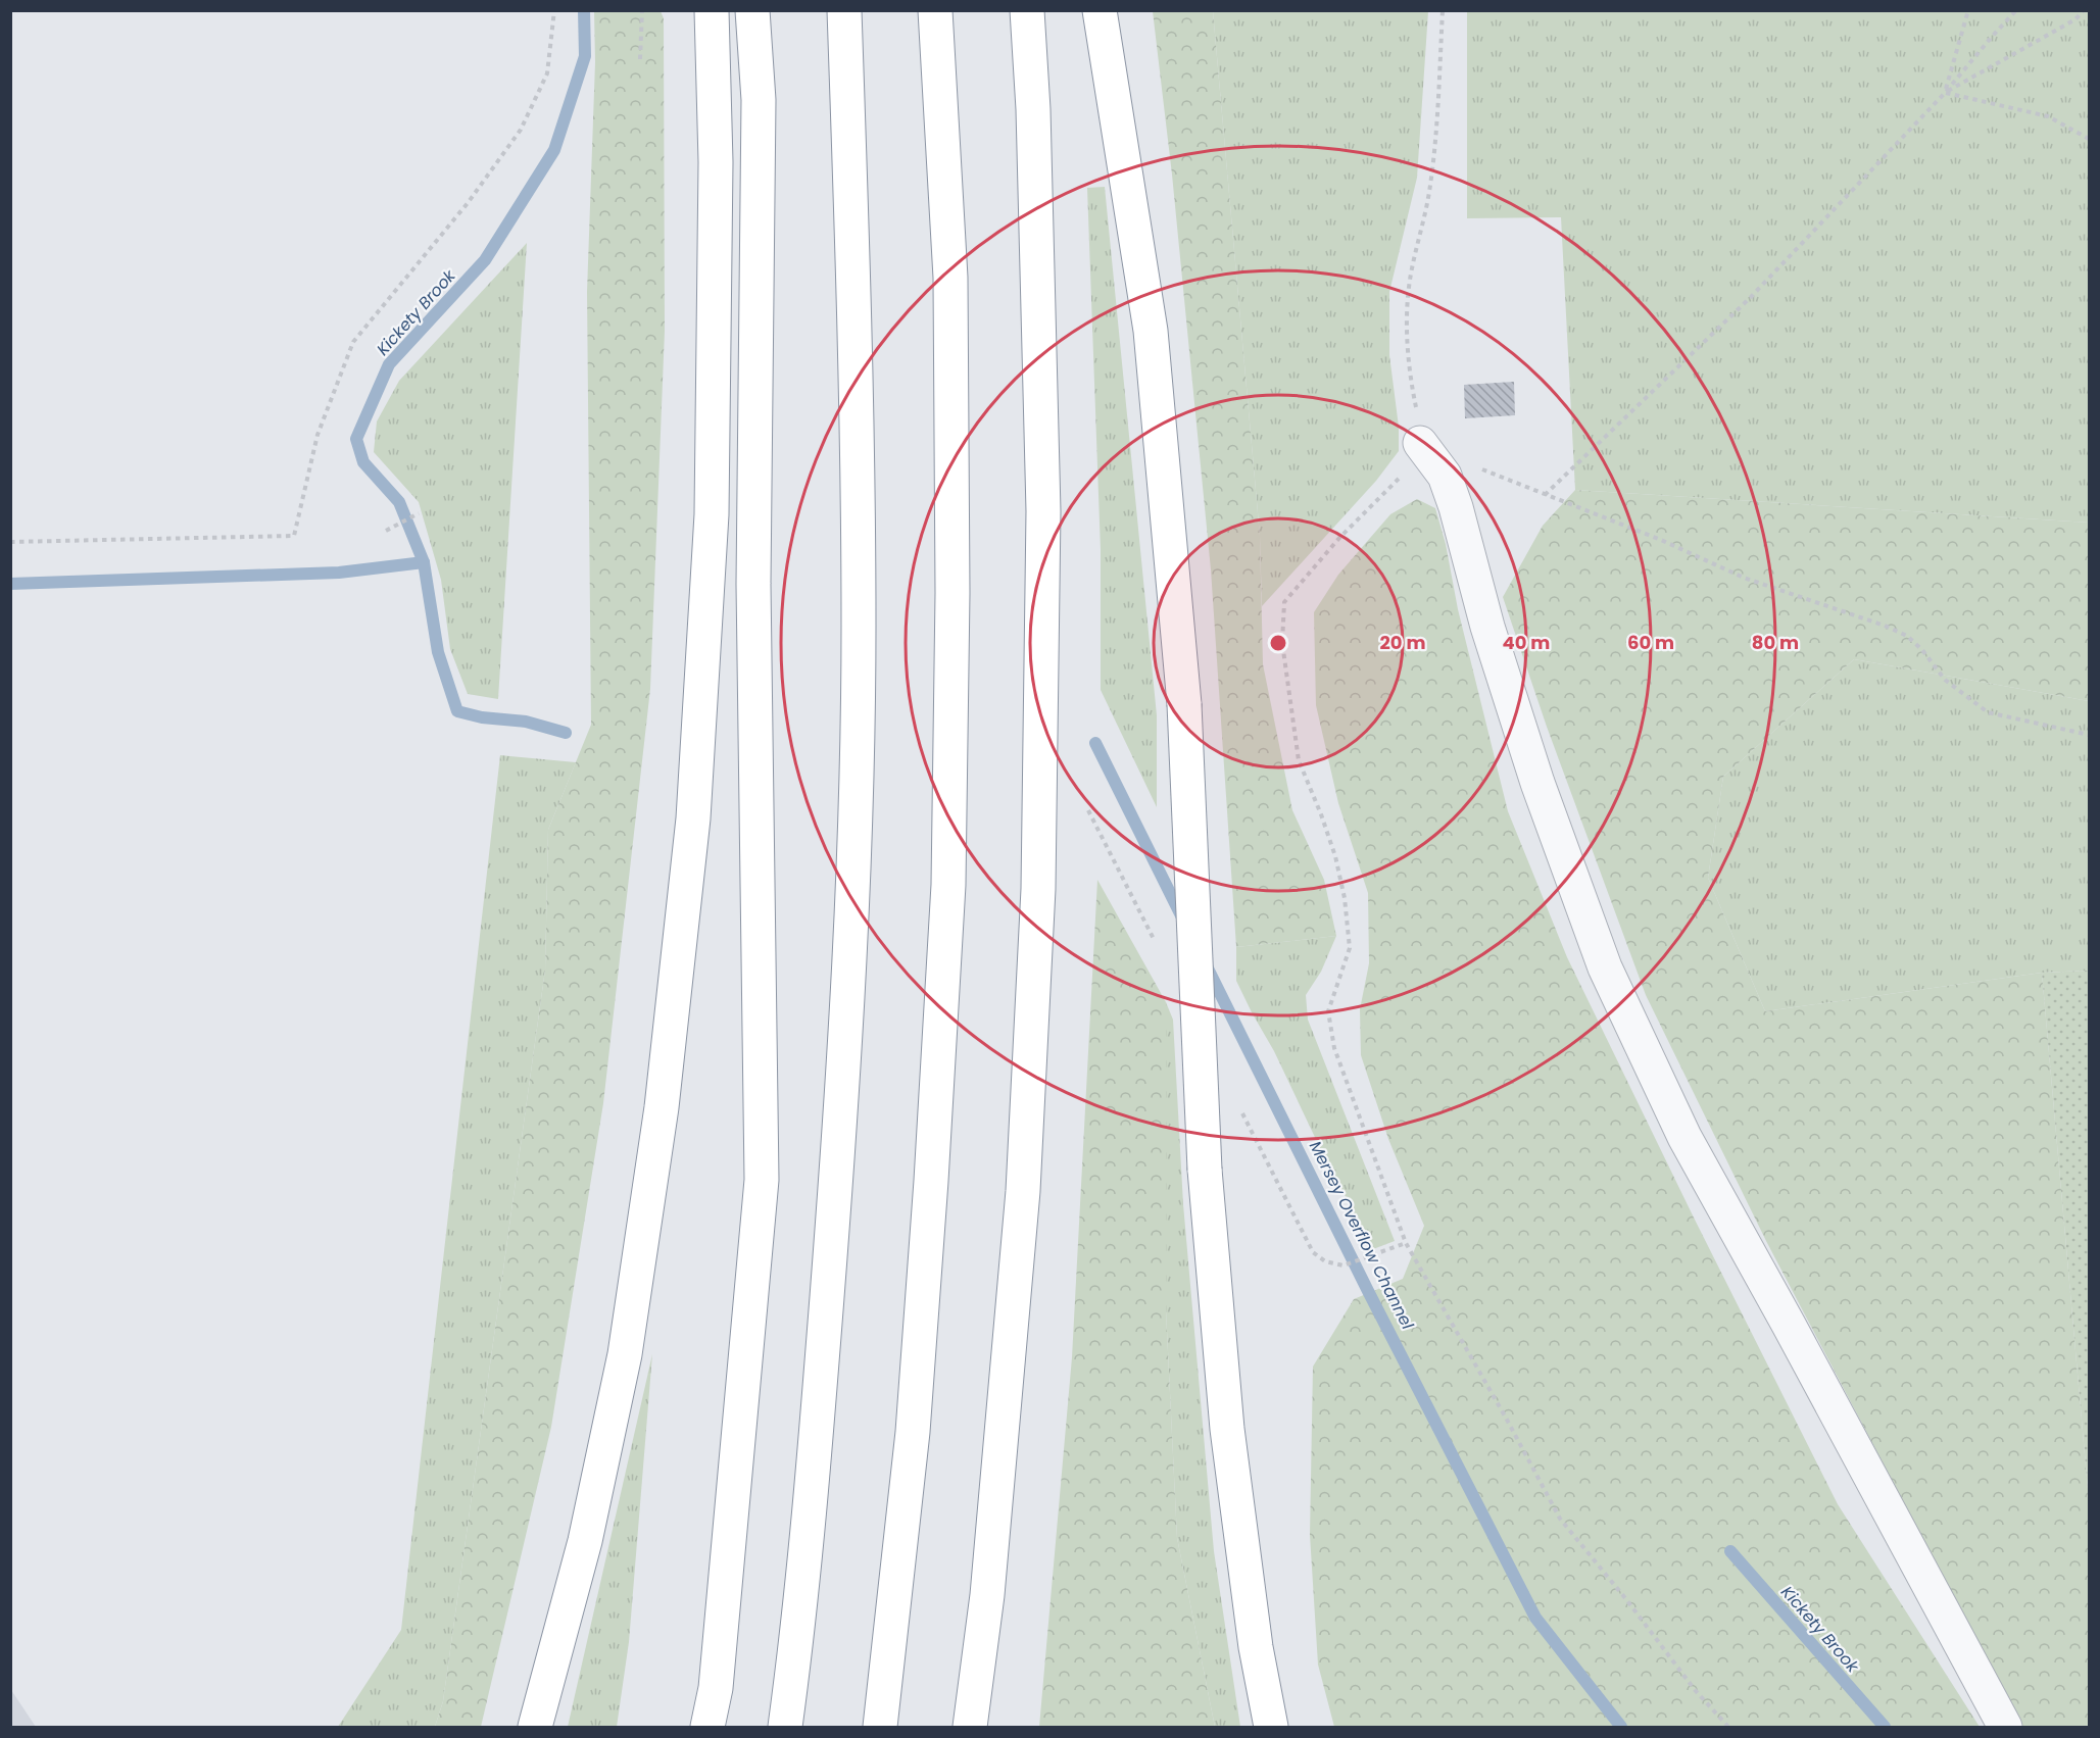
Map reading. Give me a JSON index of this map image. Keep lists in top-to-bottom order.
{
  "water": ["Kickety Brook", "Mersey Overflow Channel"],
  "rings": [
    "20 m",
    "40 m",
    "60 m",
    "80 m"
  ]
}
